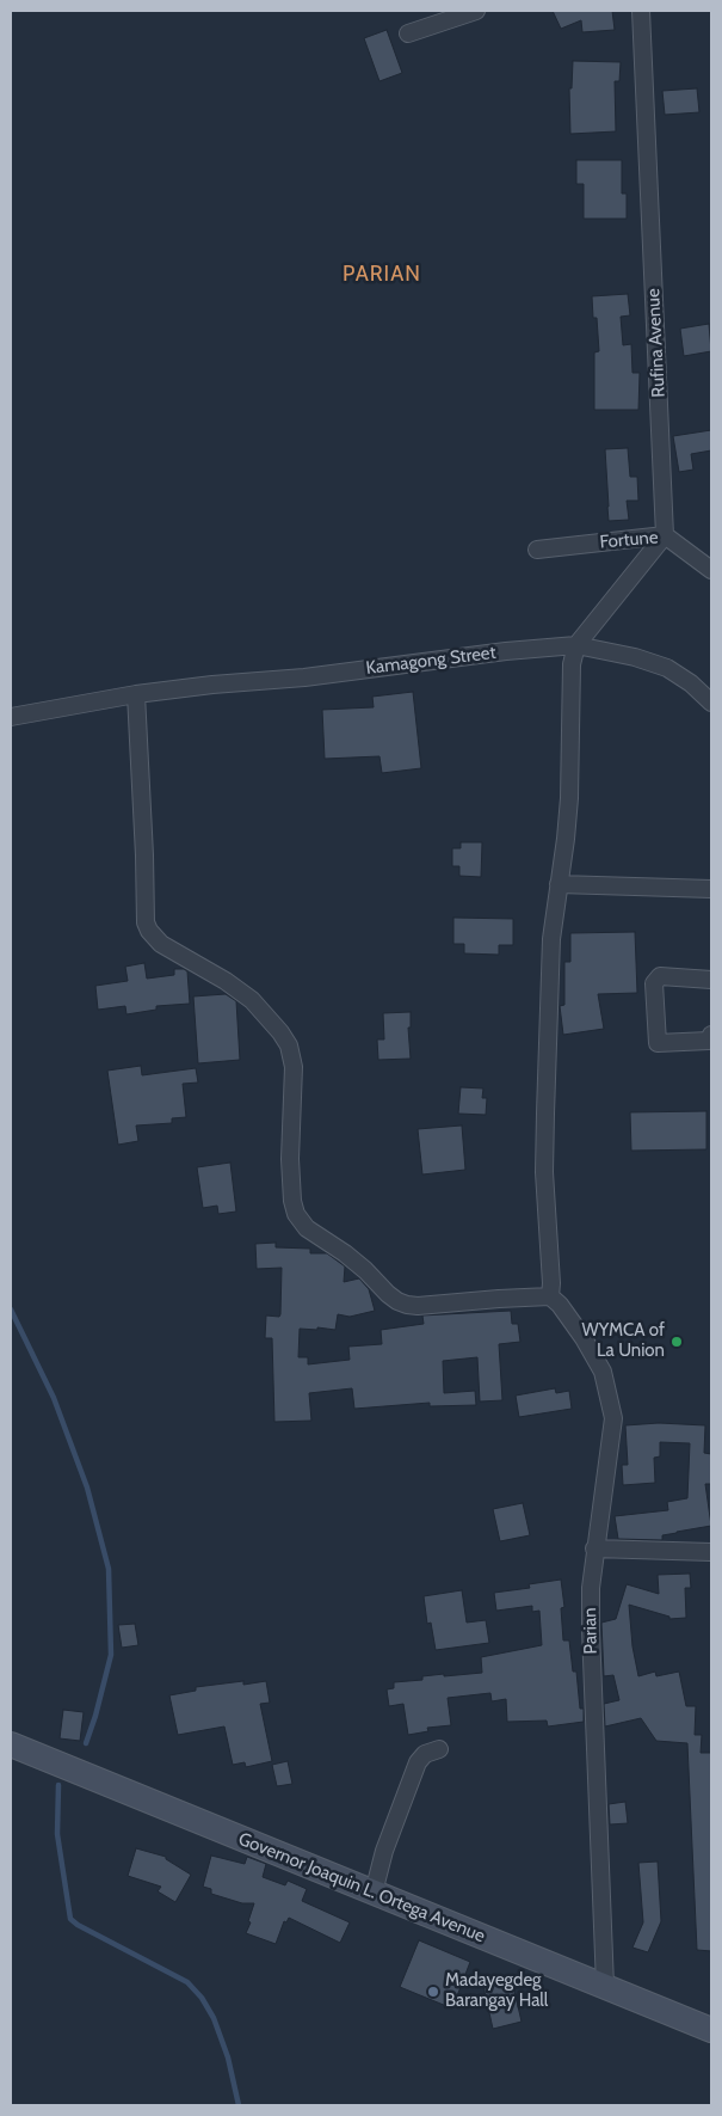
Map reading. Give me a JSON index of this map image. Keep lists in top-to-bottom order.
{
  "streets": {
    "main road": ["Governor Joaquin L. Ortega Avenue"],
    "street": [
      "Rufina Avenue",
      "Fortune",
      "Kamagong Street",
      "Parian"
    ]
  },
  "crossings": [
    ["Rufina Avenue", "Fortune"],
    ["Parian", "Governor Joaquin L. Ortega Avenue"]
  ],
  "districts": ["PARIAN"],
  "places": ["WYMCA of La Union", "Madayegdeg Barangay Hall"]
}
